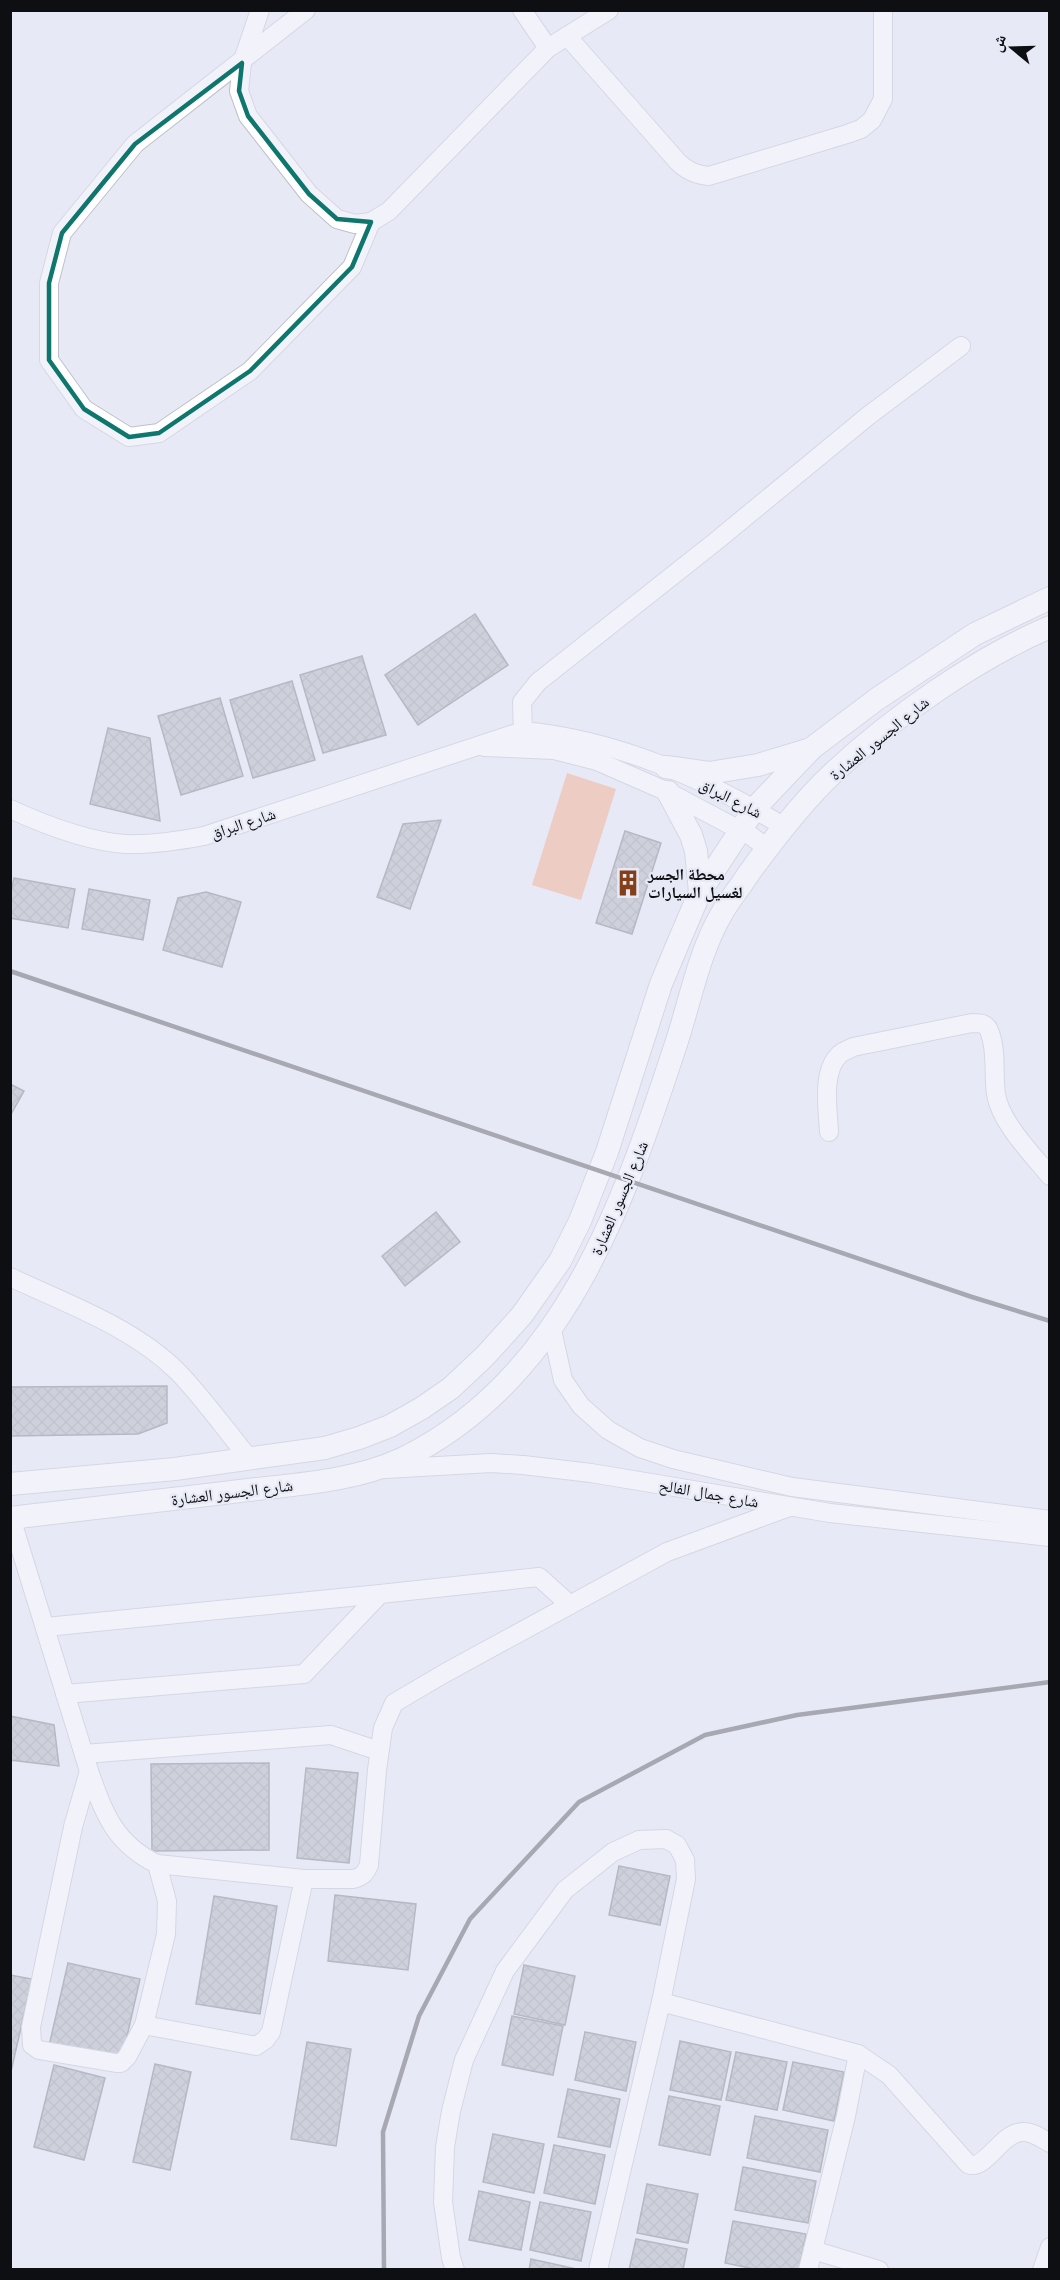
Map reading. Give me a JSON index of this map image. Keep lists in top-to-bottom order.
{
  "streets": {
    "main road": ["شارع الجسور العشارة"],
    "street": ["شارع البراق", "شارع جمال الفالح"]
  },
  "crossings": [
    ["شارع الجسور العشارة", "شارع البراق"],
    ["شارع الجسور العشارة", "شارع جمال الفالح"]
  ],
  "places": {
    "building": ["محطة الجسر لغسيل السيارات"]
  },
  "north": "left"
}
